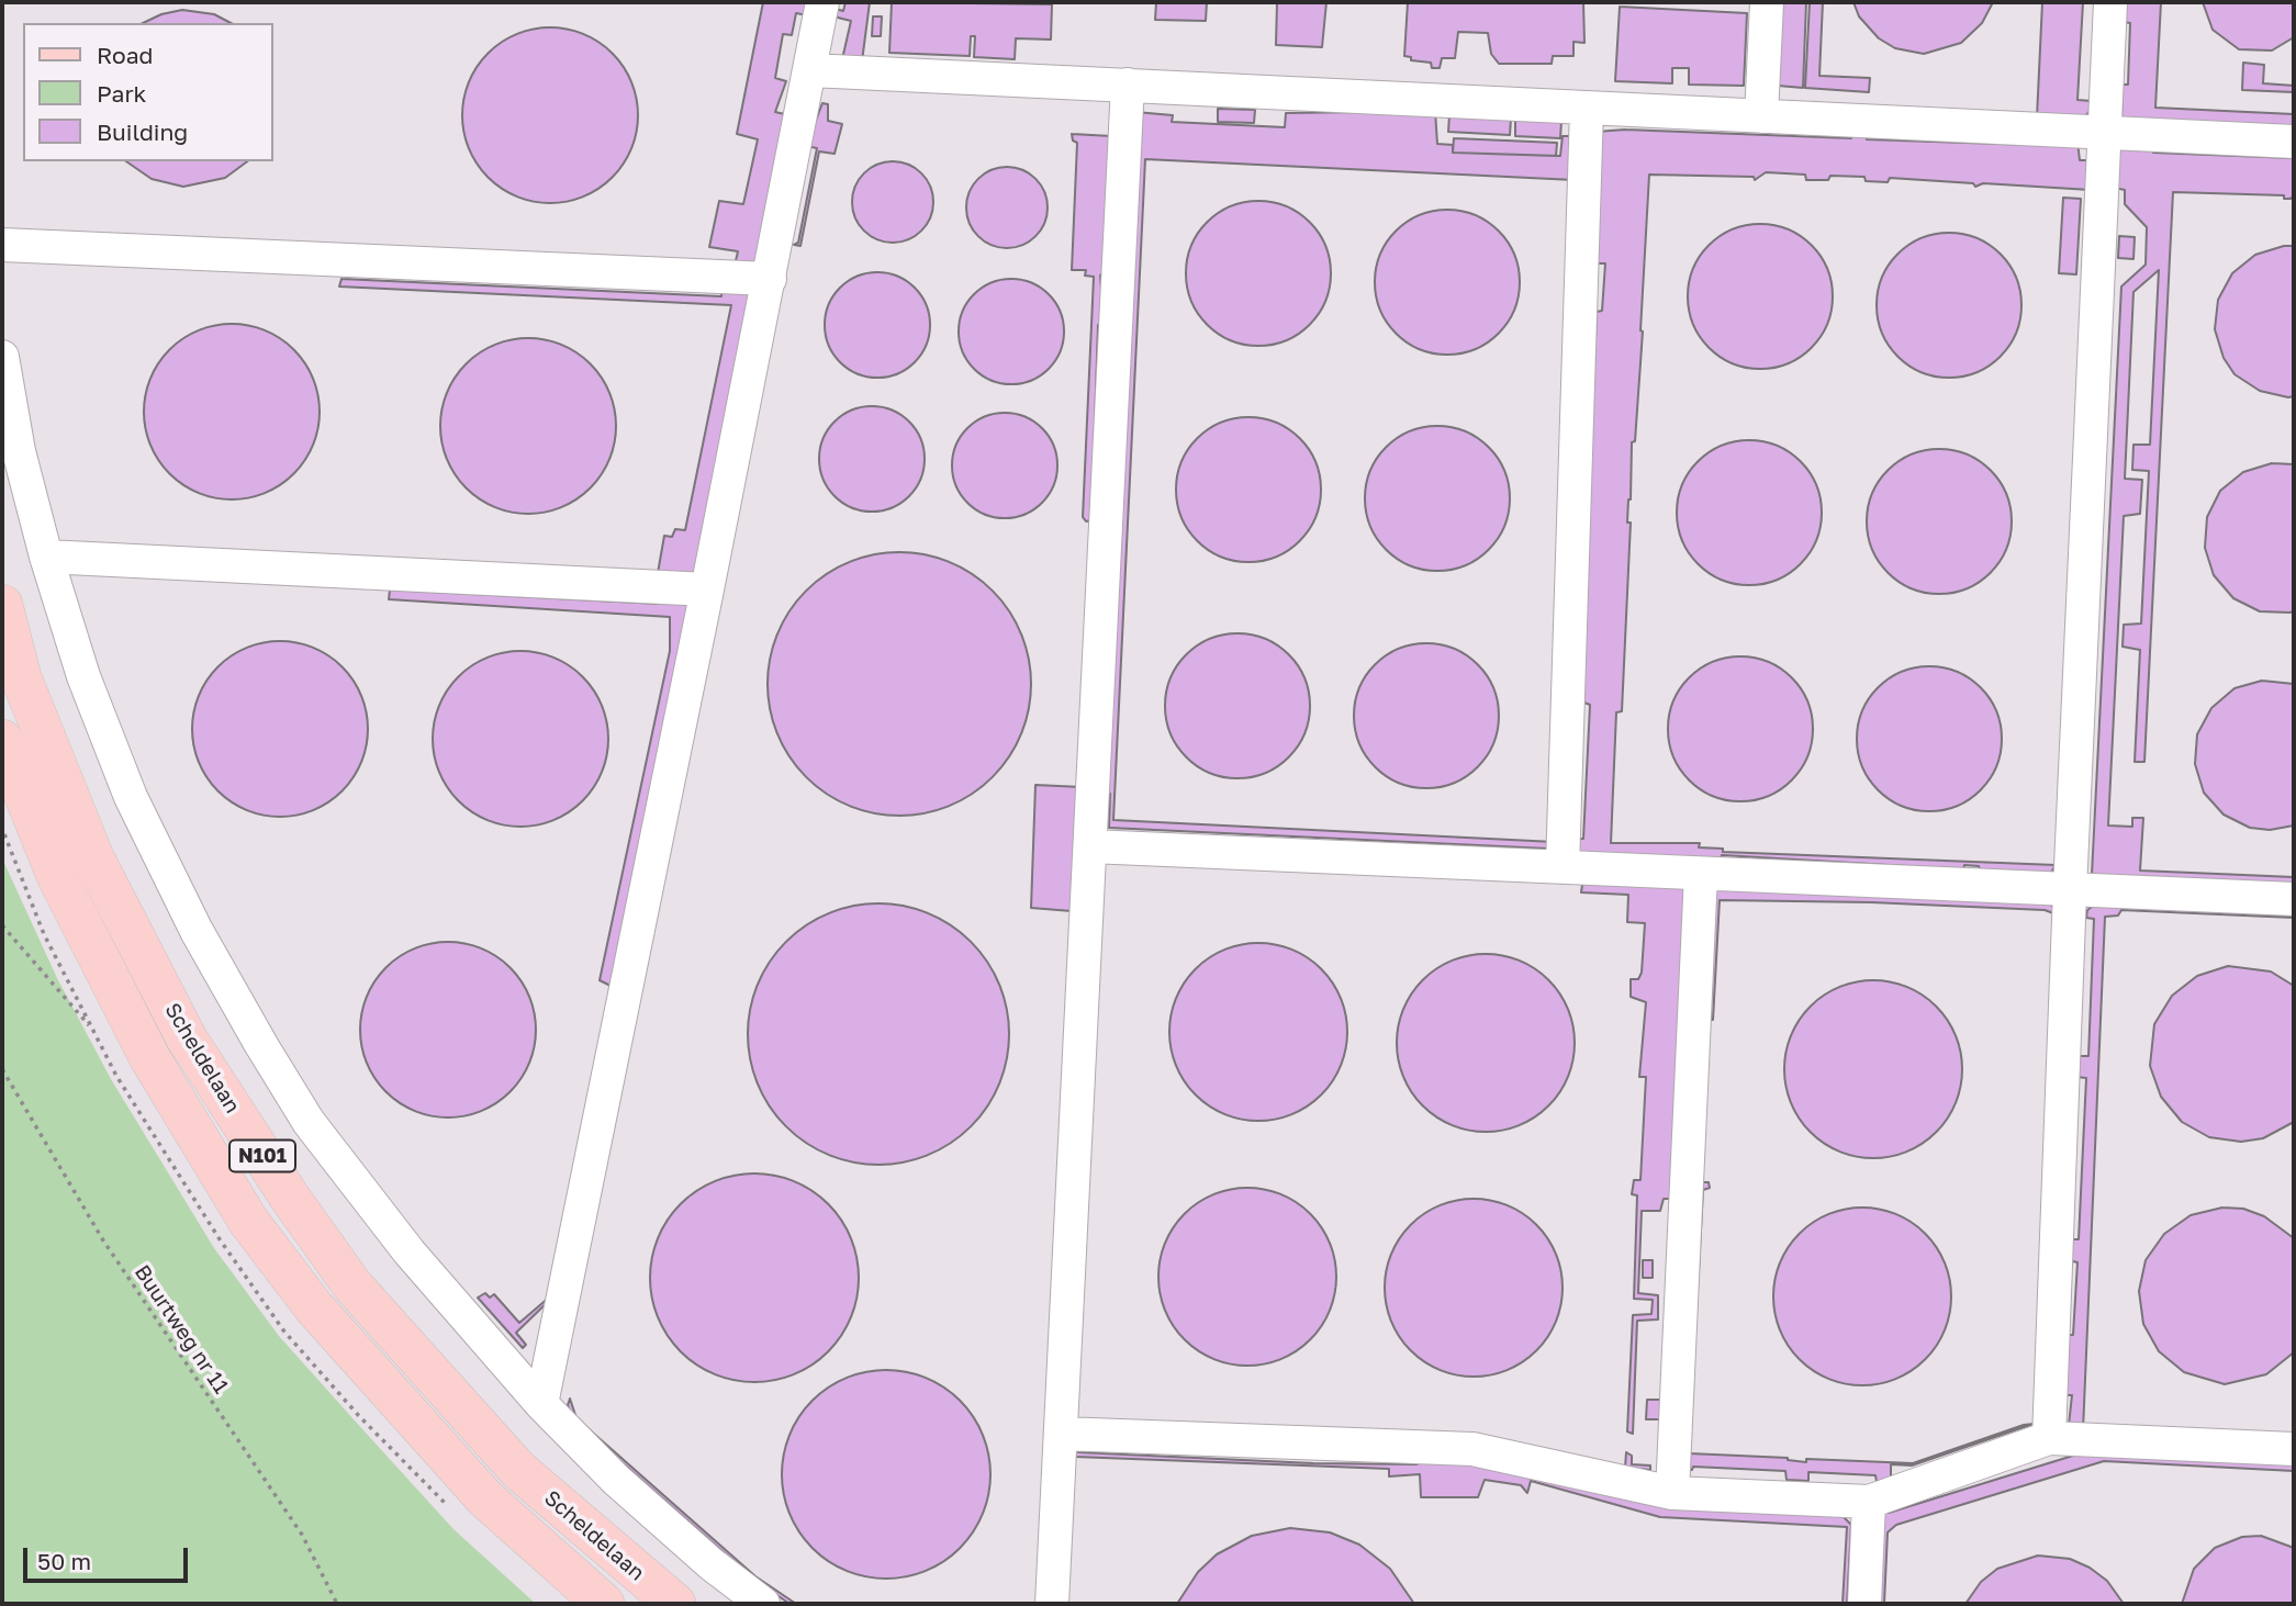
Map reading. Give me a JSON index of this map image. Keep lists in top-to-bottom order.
{
  "streets": {
    "main road": ["Scheldelaan", "N101"],
    "path": ["Buurtweg nr 11"]
  },
  "legend": ["Road", "Park", "Building"],
  "scale_bar": "50 m"
}
